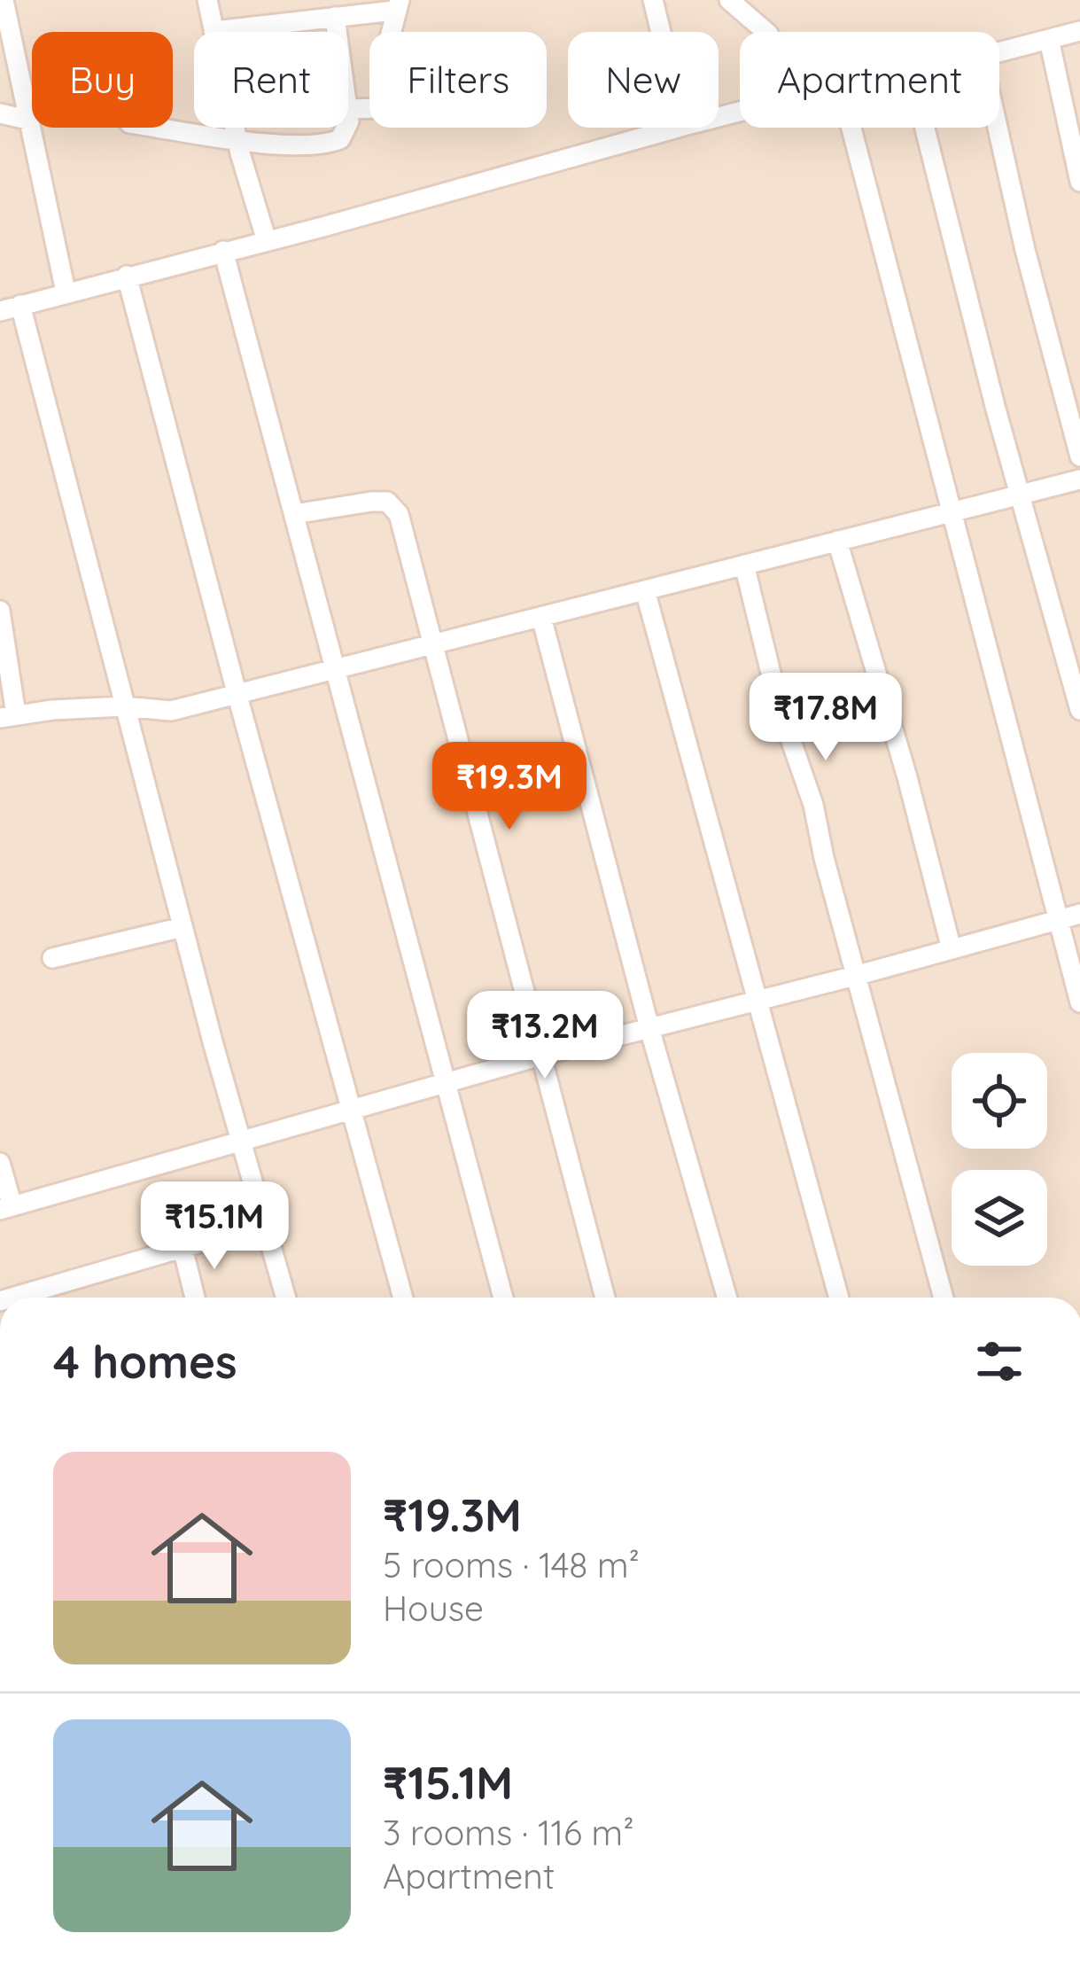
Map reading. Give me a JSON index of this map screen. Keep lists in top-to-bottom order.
{
  "page": {
    "chip": [
      "Buy",
      "Rent",
      "Filters",
      "New",
      "Apartment"
    ],
    "price": [
      "₹17.8M",
      "₹19.3M",
      "₹13.2M",
      "₹15.1M"
    ],
    "heading": "4 homes",
    "list": [
      {
        "name": "₹19.3M",
        "note": "5 rooms · 148 m² · House"
      },
      {
        "name": "₹15.1M",
        "note": "3 rooms · 116 m² · Apartment"
      }
    ]
  }
}
